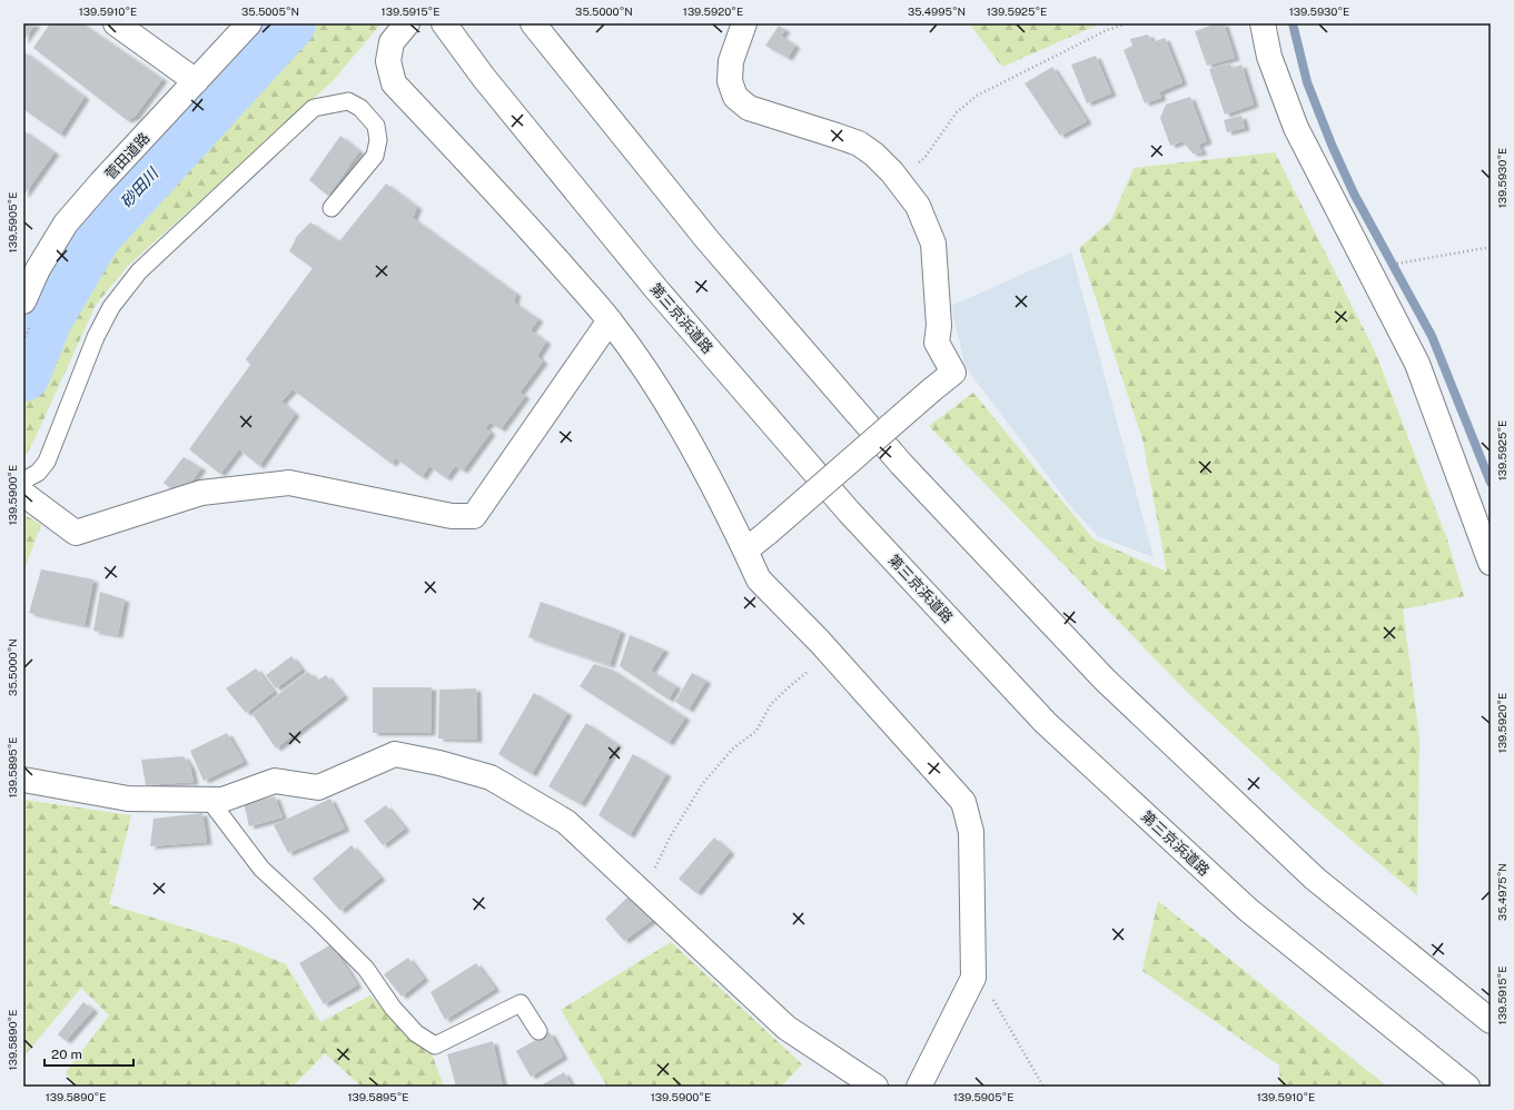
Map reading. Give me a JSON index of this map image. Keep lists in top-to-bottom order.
{
  "streets": {
    "main road": ["菅田道路", "第三京浜道路"]
  },
  "water": ["砂田川"],
  "scale_bar": "20 m",
  "coordinates": [
    "139.5910°E",
    "35.5005°N",
    "139.5915°E",
    "35.5000°N",
    "139.5920°E",
    "35.4995°N",
    "139.5925°E",
    "139.5930°E",
    "139.5905°E",
    "139.5900°E",
    "139.5895°E",
    "35.4975°N",
    "139.5890°E"
  ]
}
